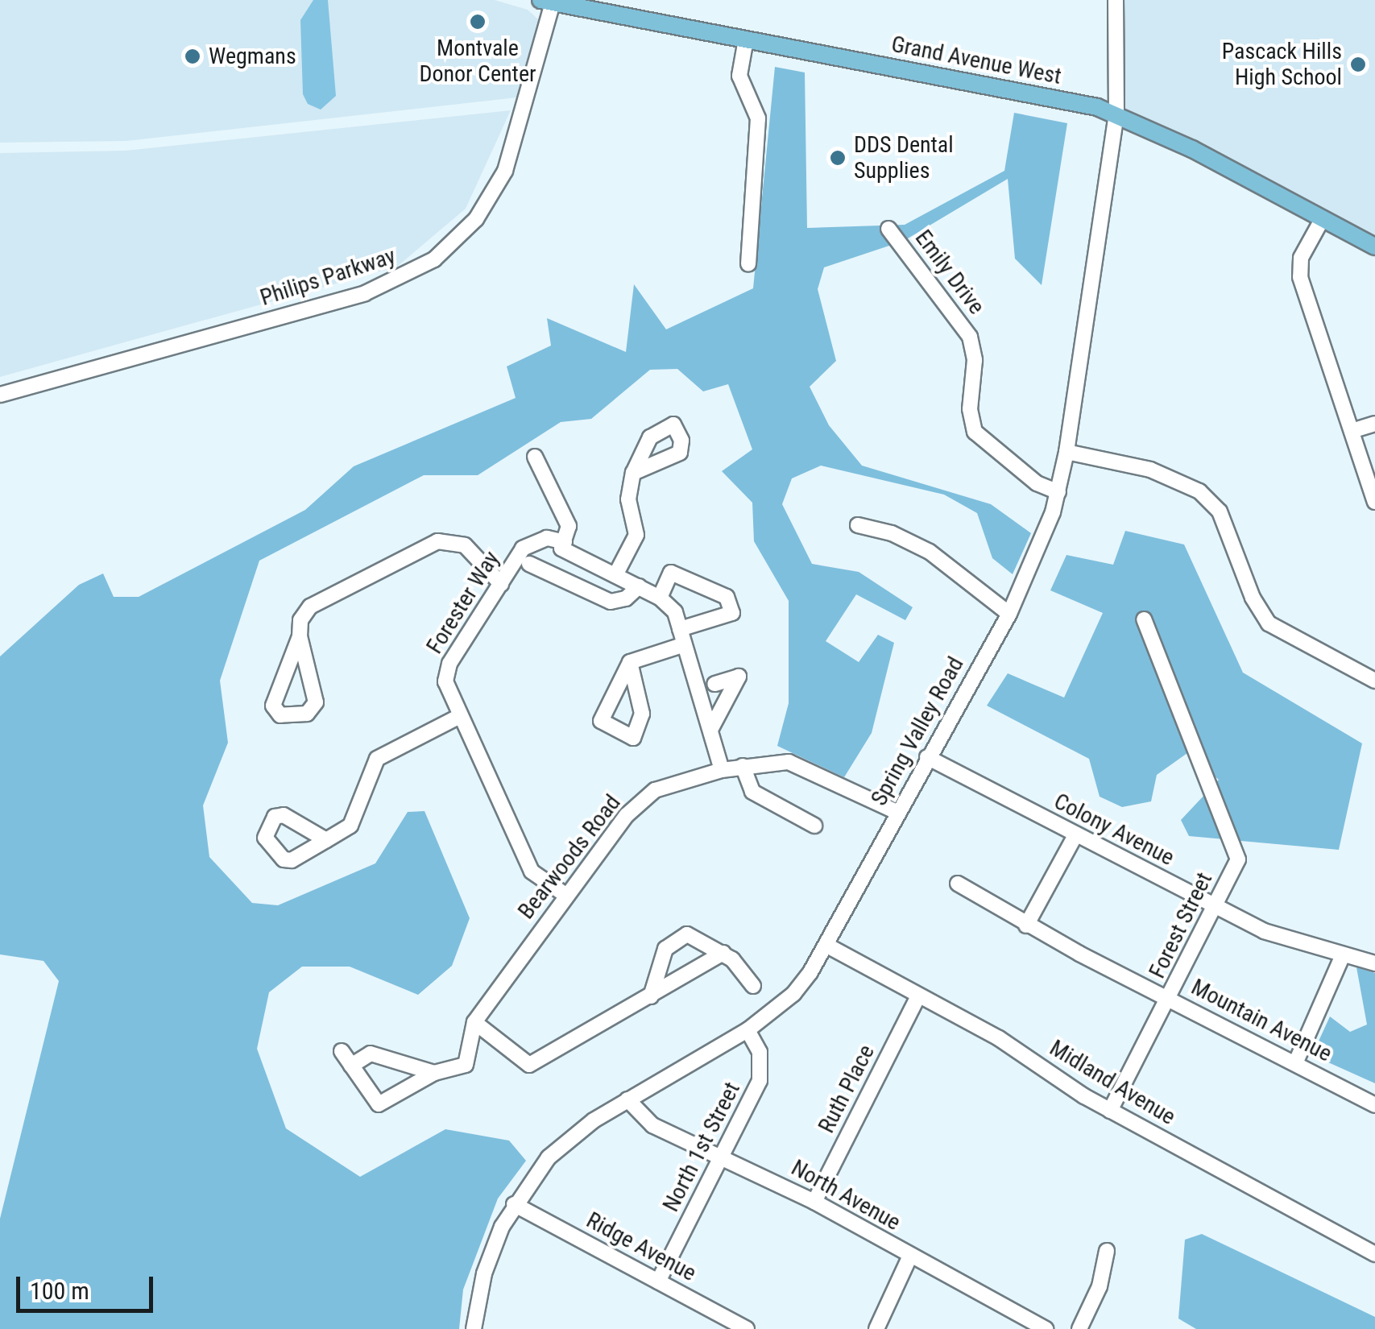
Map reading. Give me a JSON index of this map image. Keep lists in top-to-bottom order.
{
  "streets": {
    "main road": ["Grand Avenue West"],
    "street": [
      "Emily Drive",
      "Philips Parkway",
      "Forester Way",
      "Spring Valley Road",
      "Colony Avenue",
      "Bearwoods Road",
      "Forest Street",
      "Mountain Avenue",
      "Midland Avenue",
      "Ruth Place",
      "North 1st Street",
      "North Avenue",
      "Ridge Avenue"
    ]
  },
  "crossings": [
    ["Grand Avenue West", "Philips Parkway"],
    ["Grand Avenue West", "Spring Valley Road"],
    ["Emily Drive", "Spring Valley Road"],
    ["Forester Way", "Bearwoods Road"],
    ["Spring Valley Road", "Colony Avenue"],
    ["Spring Valley Road", "Bearwoods Road"],
    ["Spring Valley Road", "Midland Avenue"],
    ["Spring Valley Road", "North 1st Street"],
    ["Spring Valley Road", "North Avenue"],
    ["Spring Valley Road", "Ridge Avenue"],
    ["Colony Avenue", "Forest Street"],
    ["Forest Street", "Mountain Avenue"],
    ["Forest Street", "Midland Avenue"],
    ["Midland Avenue", "Ruth Place"],
    ["Ruth Place", "North Avenue"],
    ["North 1st Street", "North Avenue"],
    ["North 1st Street", "Ridge Avenue"]
  ],
  "places": [
    "Montvale Donor Center",
    "Wegmans",
    "Pascack Hills High School",
    "DDS Dental Supplies"
  ],
  "scale_bar": "100 m"
}
